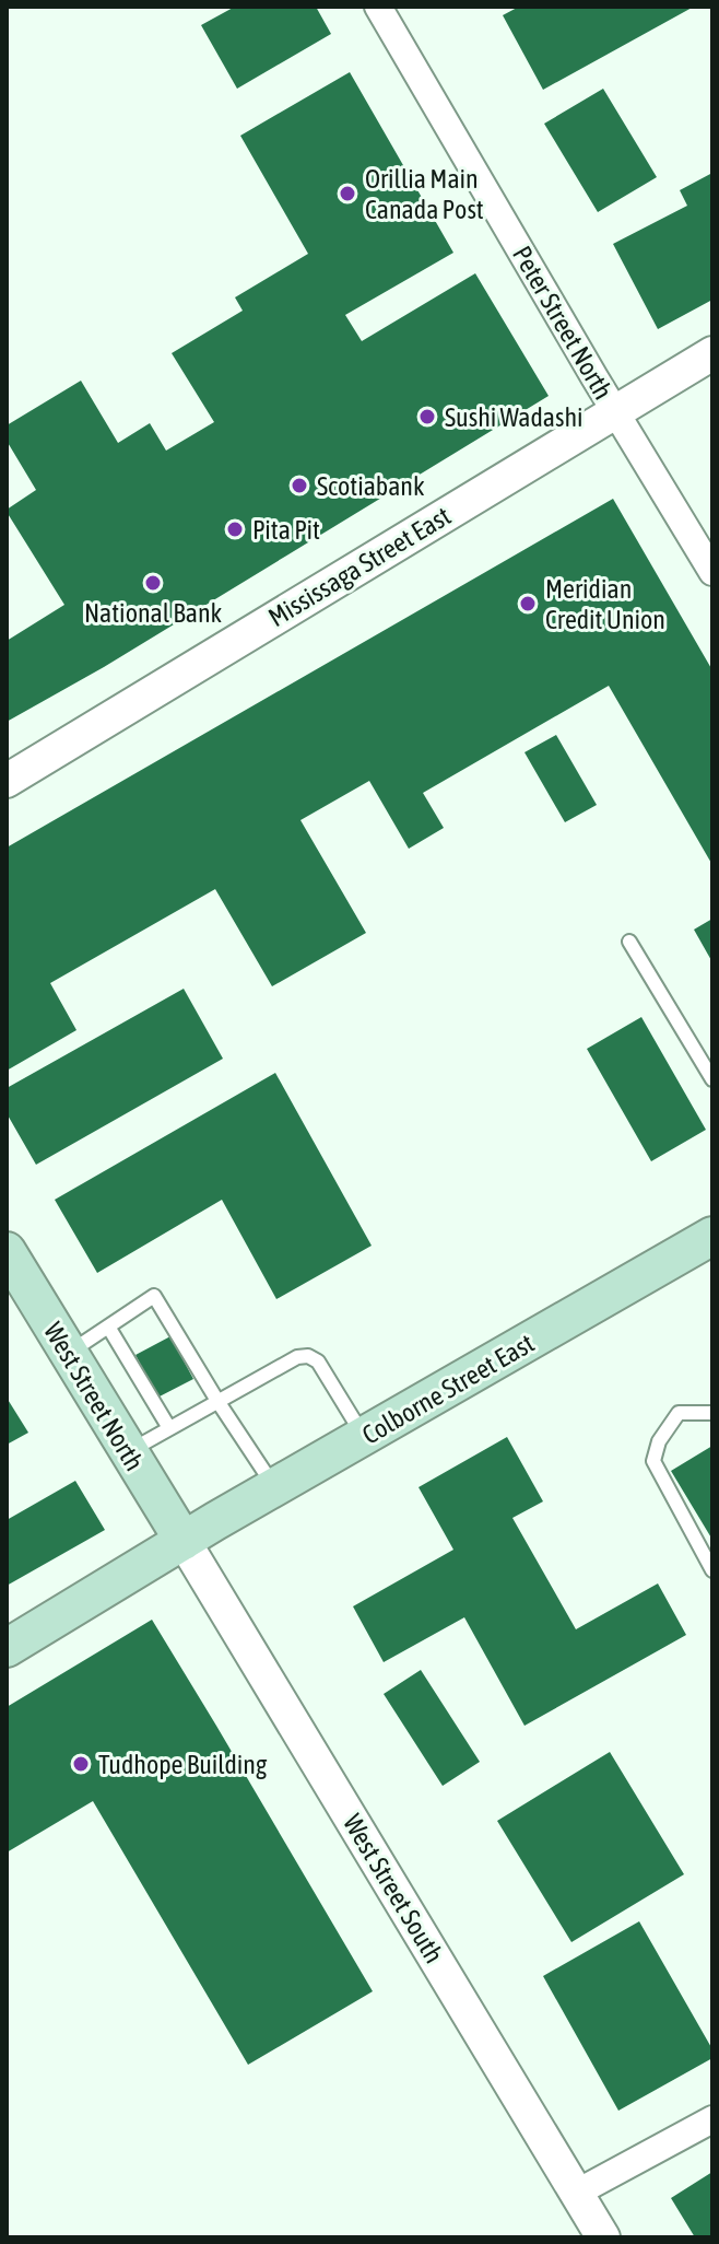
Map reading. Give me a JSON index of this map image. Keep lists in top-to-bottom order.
{
  "streets": {
    "main road": ["Colborne Street East", "West Street North"],
    "street": ["Peter Street North", "Mississaga Street East", "West Street South"]
  },
  "crossings": [
    ["Peter Street North", "Mississaga Street East"],
    ["Colborne Street East", "West Street North"],
    ["Colborne Street East", "West Street South"],
    ["West Street North", "West Street South"]
  ],
  "places": [
    "Orillia Main Canada Post",
    "Sushi Wadashi",
    "Scotiabank",
    "Pita Pit",
    "National Bank",
    "Meridian Credit Union",
    "Tudhope Building"
  ]
}
